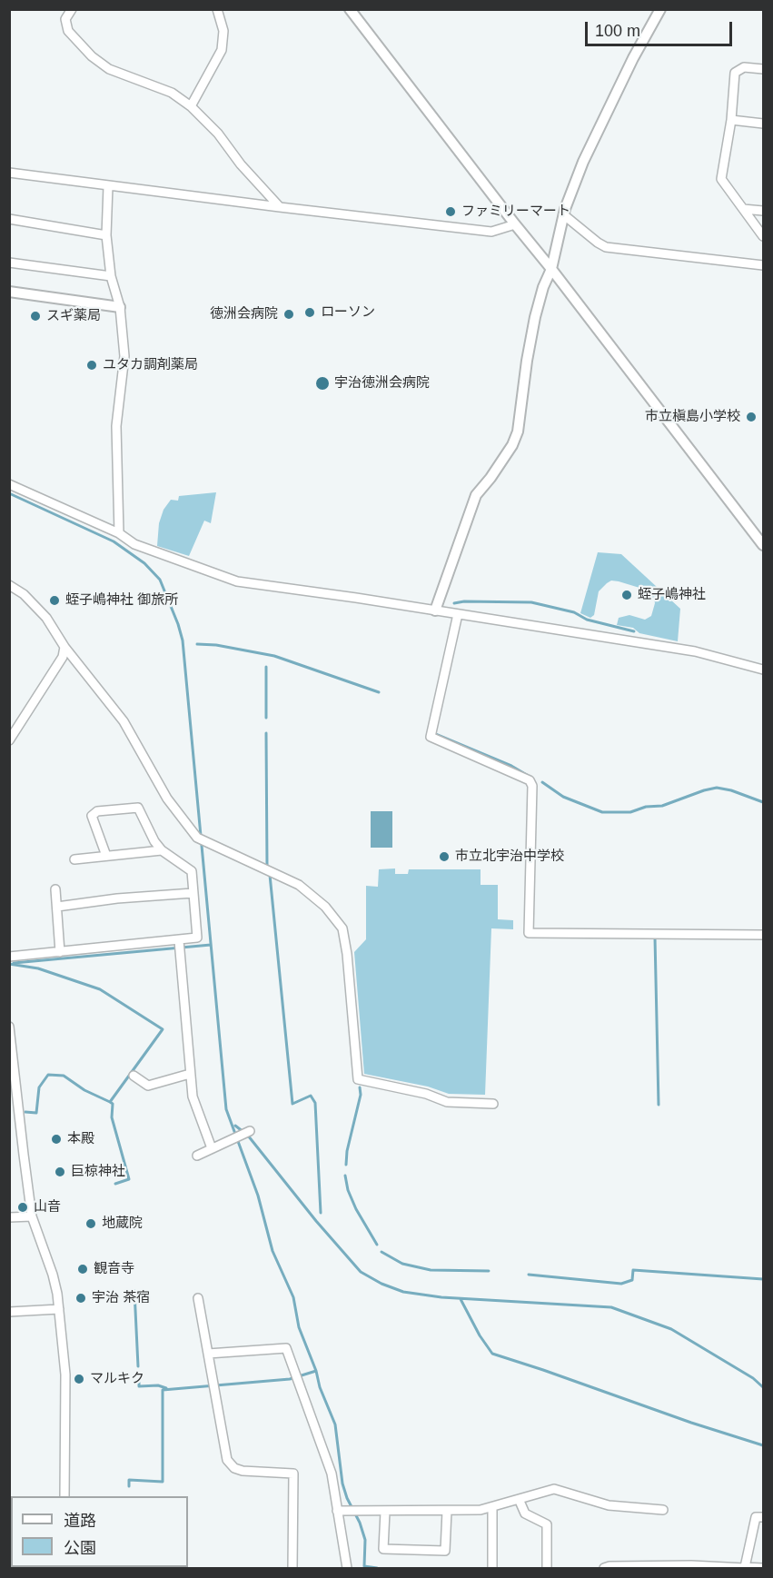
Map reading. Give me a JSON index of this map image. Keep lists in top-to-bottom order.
{
  "places": [
    "ファミリーマート",
    "ローソン",
    "徳洲会病院",
    "スギ薬局",
    "ユタカ調剤薬局",
    "宇治徳洲会病院",
    "市立槇島小学校",
    "蛭子嶋神社",
    "蛭子嶋神社 御旅所",
    "市立北宇治中学校",
    "本殿",
    "巨椋神社",
    "山音",
    "地蔵院",
    "観音寺",
    "宇治 茶宿",
    "マルキク"
  ],
  "legend": ["道路", "公園"],
  "scale_bar": "100 m"
}
